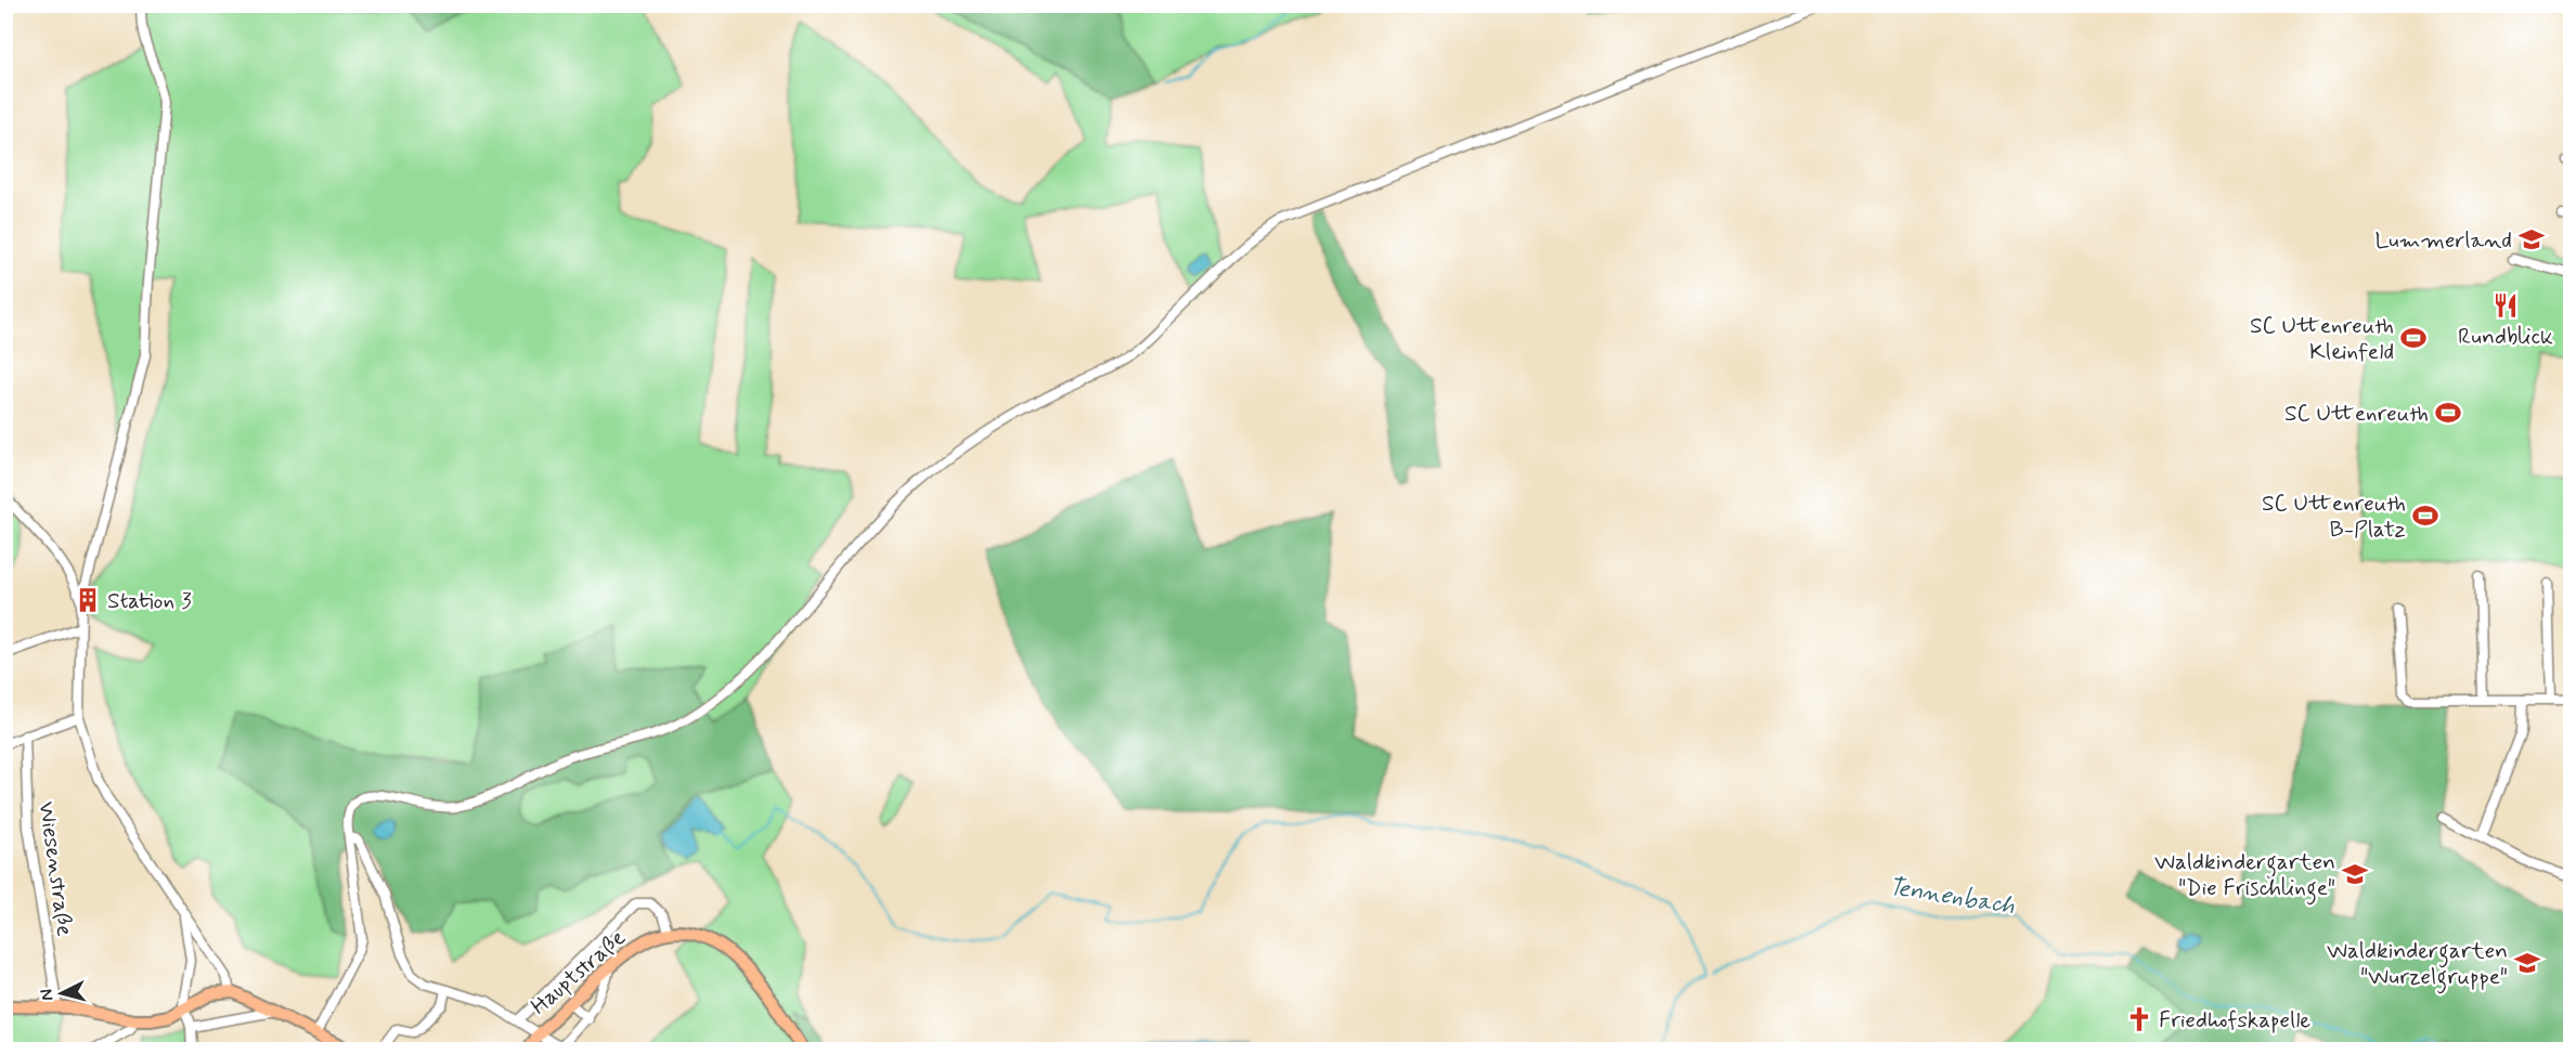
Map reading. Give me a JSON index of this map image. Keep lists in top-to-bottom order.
{
  "streets": {
    "main road": ["Hauptstraße"],
    "street": ["Wiesenstraße"]
  },
  "water": ["Tennenbach"],
  "places": {
    "school or university": ["Lummerland", "Waldkindergarten \"Die Frischlinge\"", "Waldkindergarten \"Wurzelgruppe\""],
    "restaurant": ["Rundblick"],
    "sports": ["SC Uttenreuth Kleinfeld", "SC Uttenreuth", "SC Uttenreuth B-Platz"],
    "building": ["Station 3"],
    "church": ["Friedhofskapelle"]
  },
  "north": "left"
}
